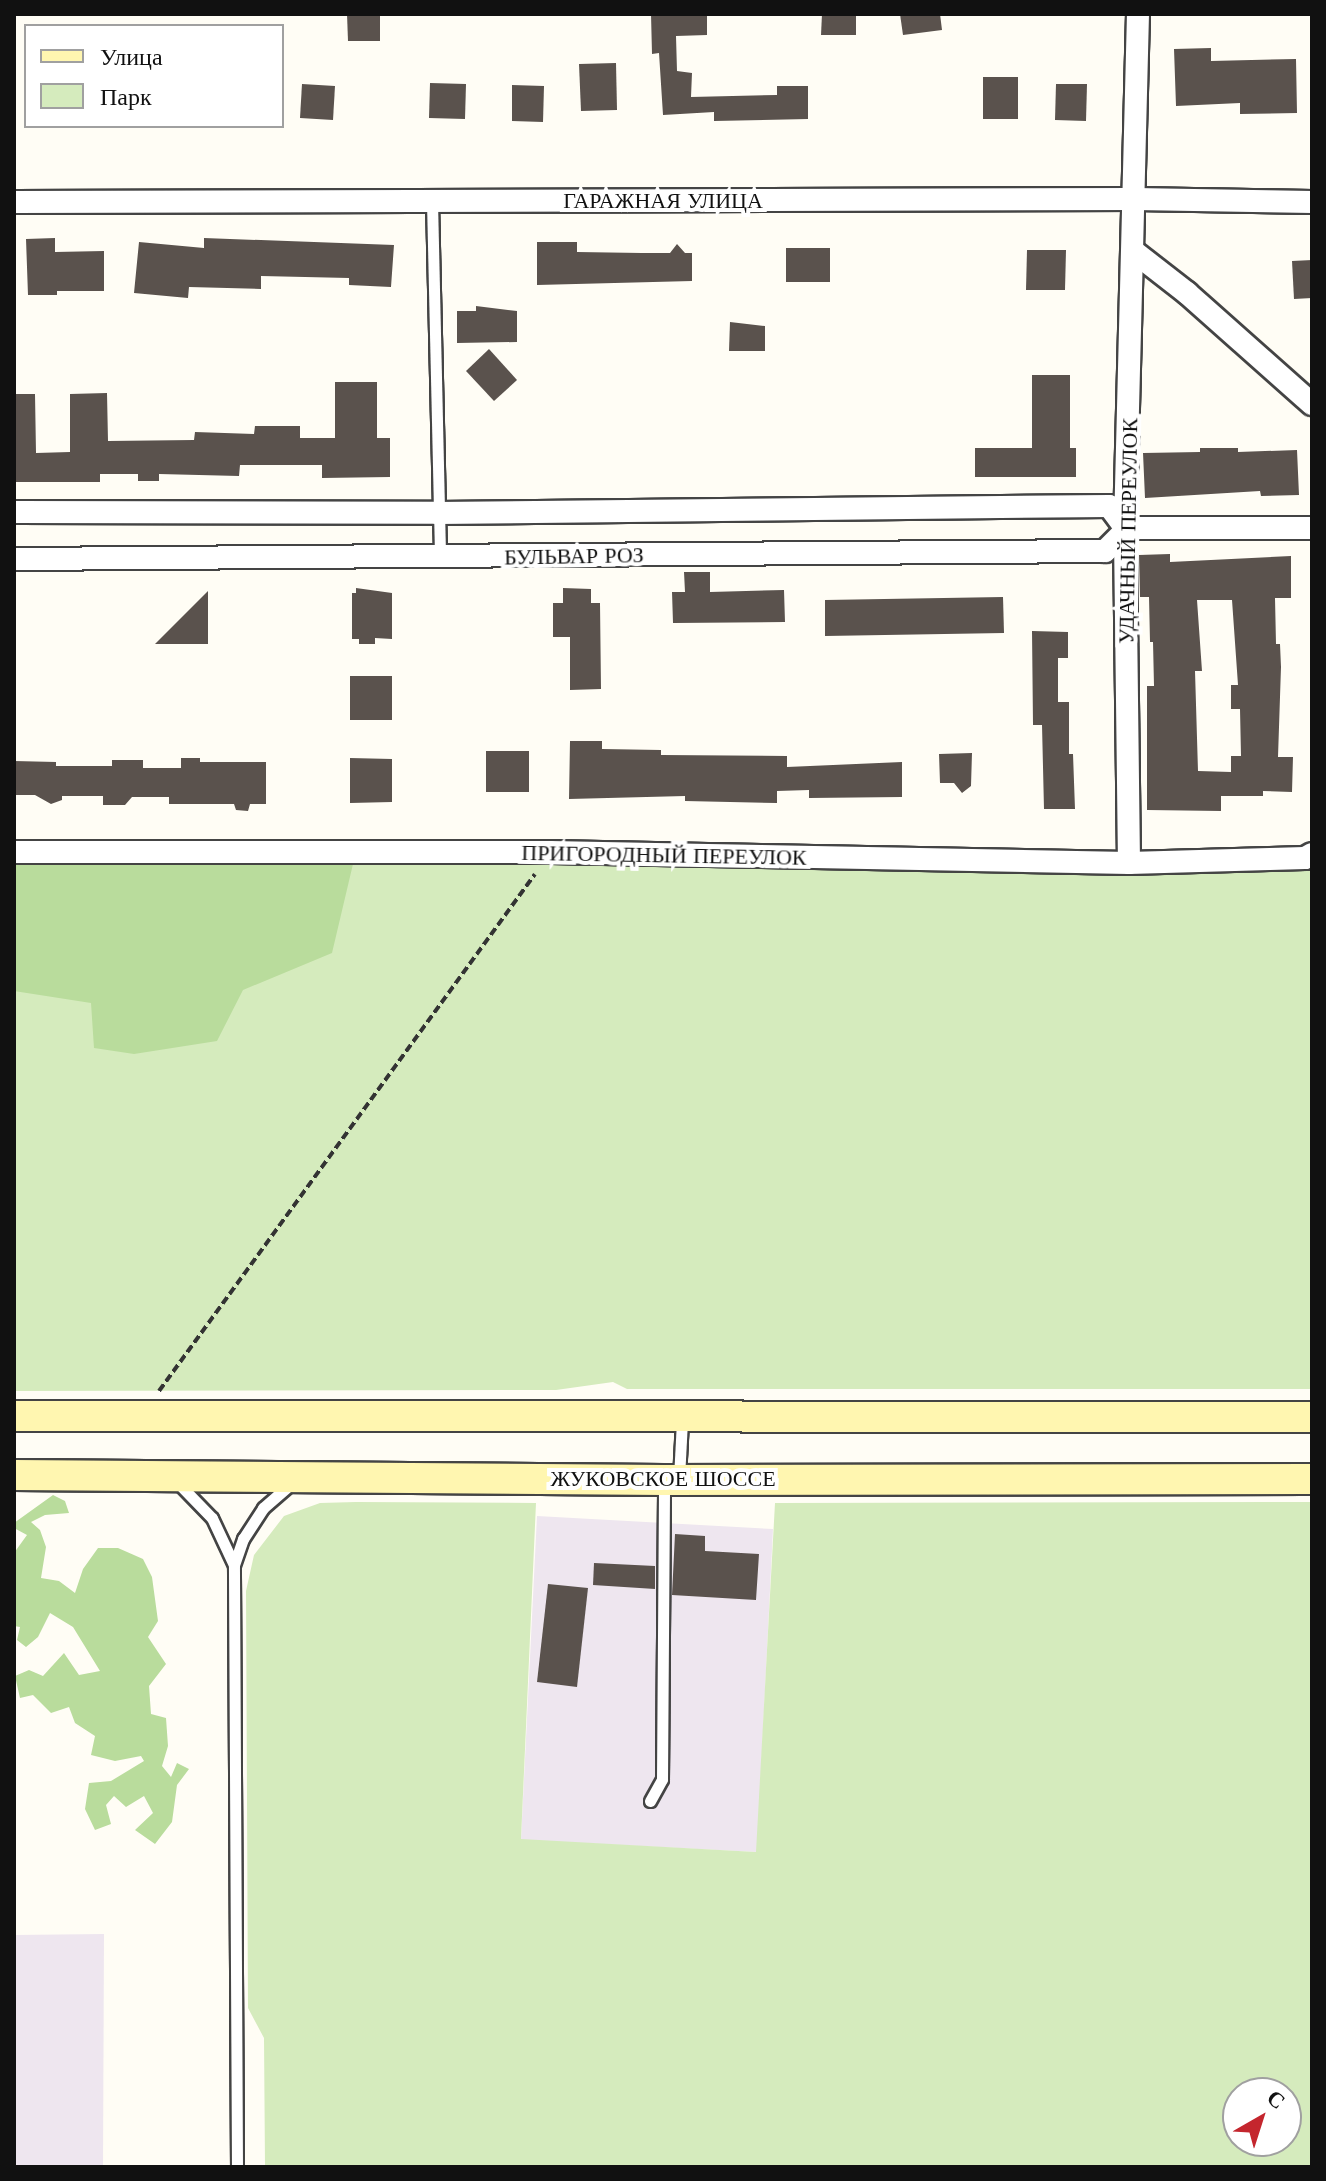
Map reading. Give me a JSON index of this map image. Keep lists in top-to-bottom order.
{
  "streets": {
    "main road": ["ЖУКОВСКОЕ ШОССЕ"],
    "street": [
      "ГАРАЖНАЯ УЛИЦА",
      "УДАЧНЫЙ ПЕРЕУЛОК",
      "БУЛЬВАР РОЗ",
      "ПРИГОРОДНЫЙ ПЕРЕУЛОК"
    ]
  },
  "crossings": [
    ["ГАРАЖНАЯ УЛИЦА", "УДАЧНЫЙ ПЕРЕУЛОК"],
    ["УДАЧНЫЙ ПЕРЕУЛОК", "БУЛЬВАР РОЗ"],
    ["УДАЧНЫЙ ПЕРЕУЛОК", "ПРИГОРОДНЫЙ ПЕРЕУЛОК"]
  ],
  "legend": ["Улица", "Парк"],
  "north": "top right"
}
